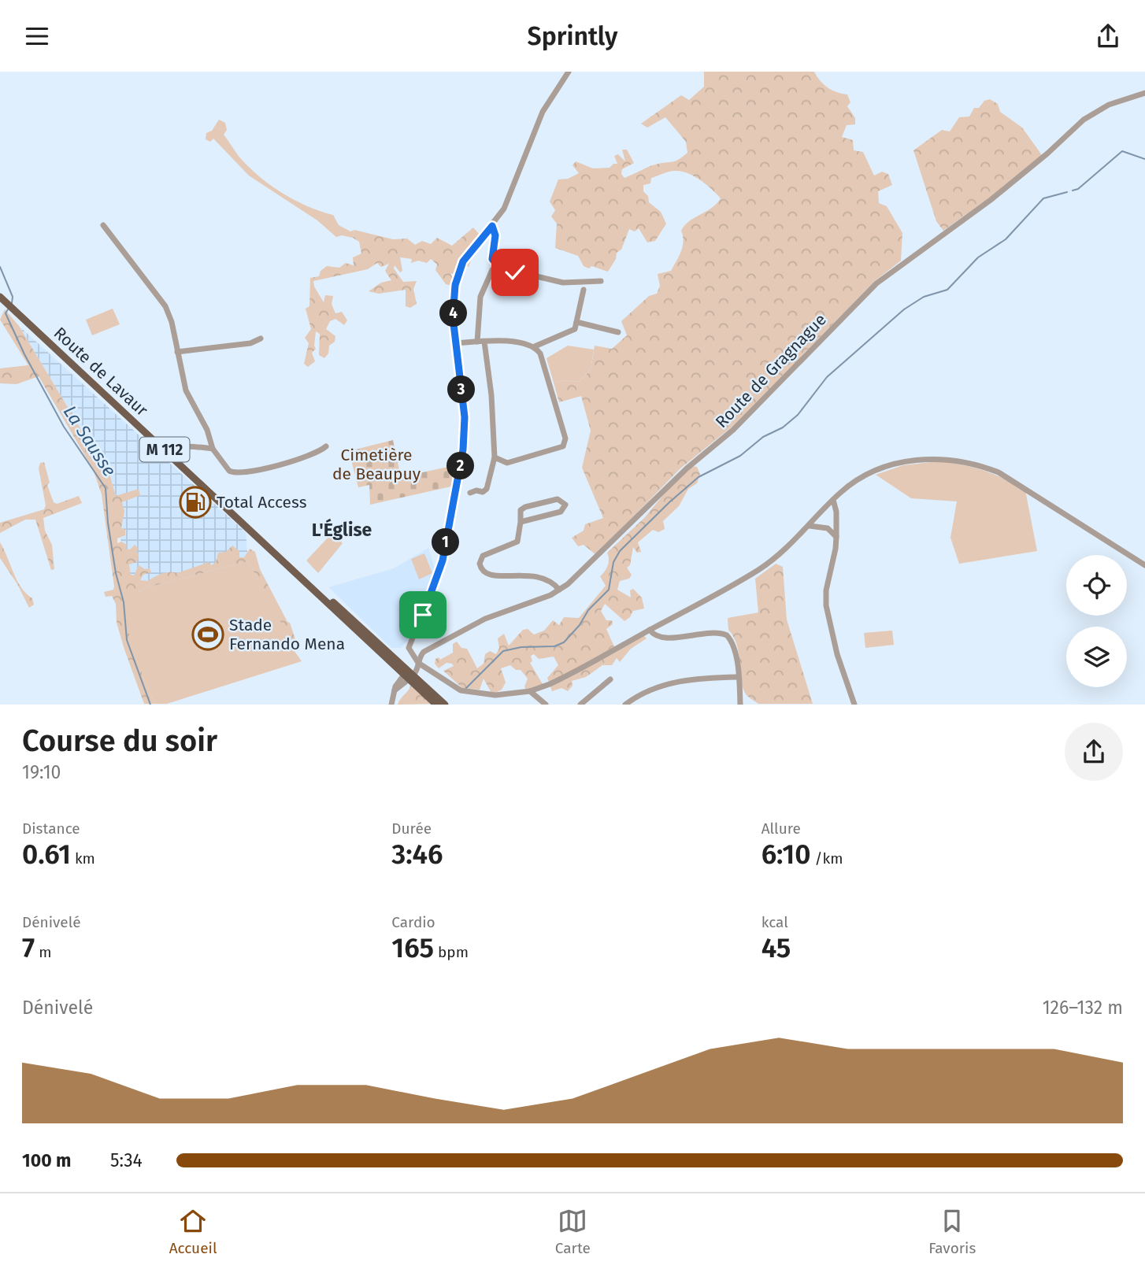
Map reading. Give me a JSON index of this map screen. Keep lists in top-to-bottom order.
{
  "streets": {
    "main road": ["Route de Lavaur", "M 112"],
    "street": ["Route de Gragnague"]
  },
  "crossings": [
    ["Route de Gragnague", "Route de Lavaur"]
  ],
  "districts": ["L'Église"],
  "water": ["La Sausse"],
  "parks": ["Cimetière de Beaupuy"],
  "places": {
    "fuel station": ["Total Access"],
    "sports": ["Stade Fernando Mena"]
  },
  "page": {
    "header": "Sprintly",
    "pins": [
      "4",
      "3",
      "2",
      "1"
    ],
    "heading": ["Course du soir", "19:10"],
    "stats": [
      ["Distance", "0.61 km"],
      ["Durée", "3:46"],
      ["Allure", "6:10 /km"],
      ["Dénivelé", "7 m"],
      ["Cardio", "165 bpm"],
      ["kcal", "45"]
    ],
    "chart": ["Dénivelé", "126–132 m"],
    "list": [
      {
        "name": "100 m",
        "note": "5:34"
      }
    ],
    "tabs": ["Accueil", "Carte", "Favoris"]
  }
}
